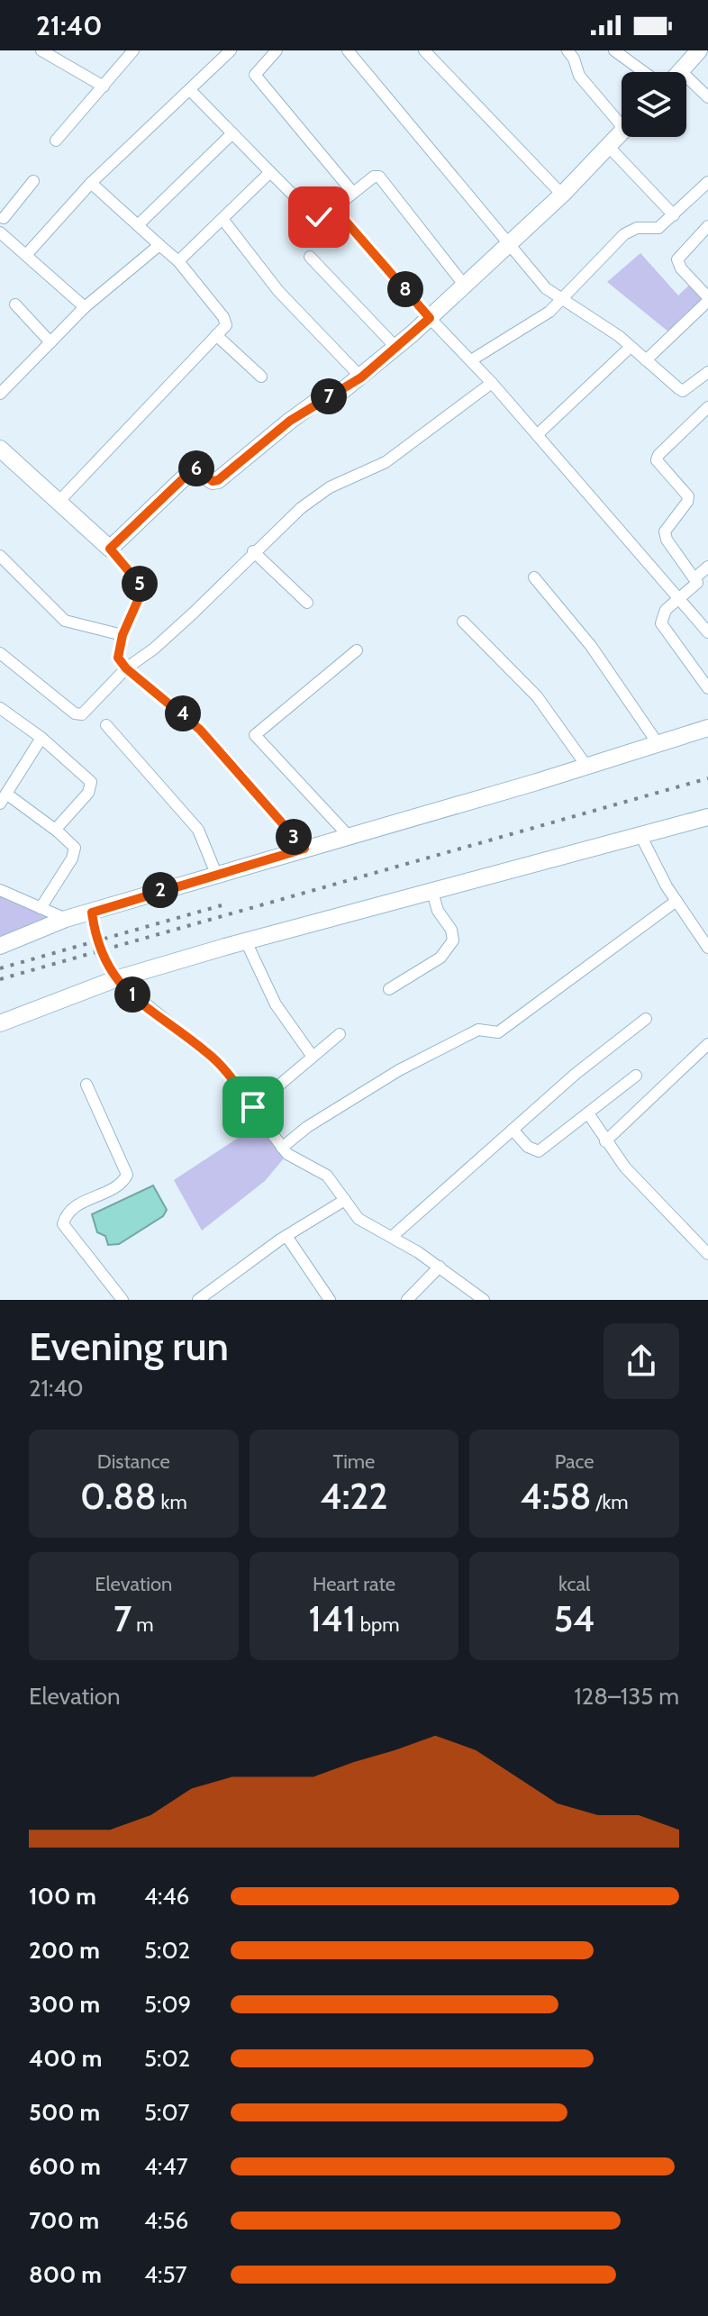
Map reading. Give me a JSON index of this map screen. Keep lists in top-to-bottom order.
{
  "page": {
    "status": "21:40",
    "pins": [
      "8",
      "7",
      "6",
      "5",
      "4",
      "3",
      "2",
      "1"
    ],
    "heading": ["Evening run", "21:40"],
    "stats": [
      ["Distance", "0.88 km"],
      ["Time", "4:22"],
      ["Pace", "4:58 /km"],
      ["Elevation", "7 m"],
      ["Heart rate", "141 bpm"],
      ["kcal", "54"]
    ],
    "chart": ["Elevation", "128–135 m"],
    "list": [
      {
        "name": "100 m",
        "note": "4:46"
      },
      {
        "name": "200 m",
        "note": "5:02"
      },
      {
        "name": "300 m",
        "note": "5:09"
      },
      {
        "name": "400 m",
        "note": "5:02"
      },
      {
        "name": "500 m",
        "note": "5:07"
      },
      {
        "name": "600 m",
        "note": "4:47"
      },
      {
        "name": "700 m",
        "note": "4:56"
      },
      {
        "name": "800 m",
        "note": "4:57"
      }
    ]
  }
}
